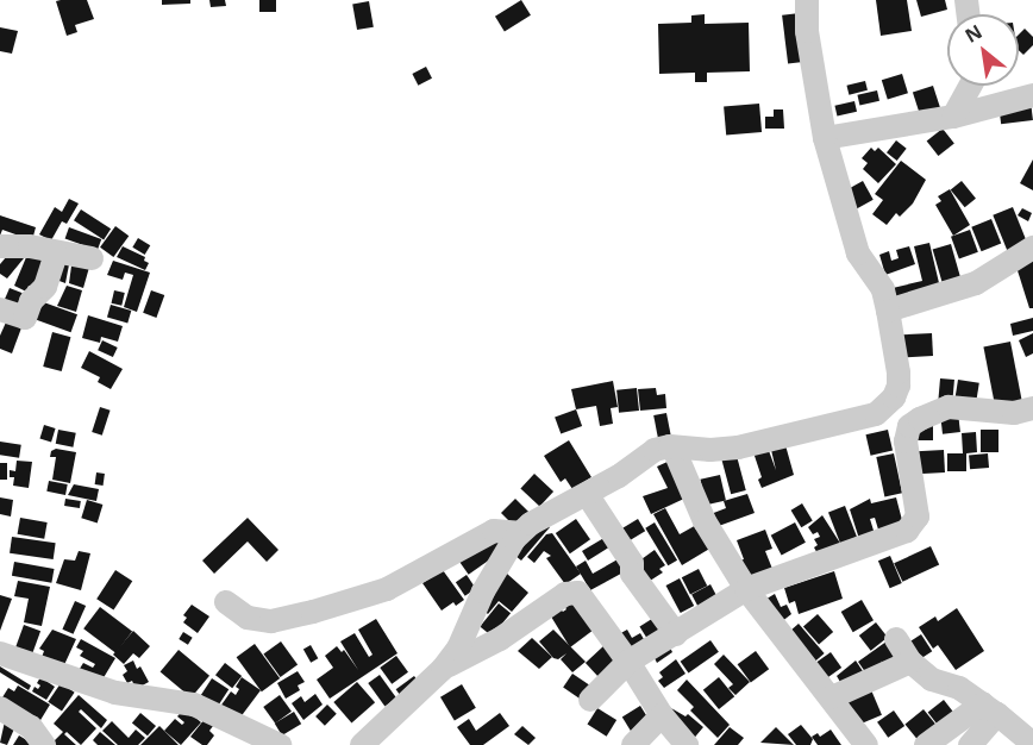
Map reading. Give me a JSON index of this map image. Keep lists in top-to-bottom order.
{
  "north": "top left"
}
